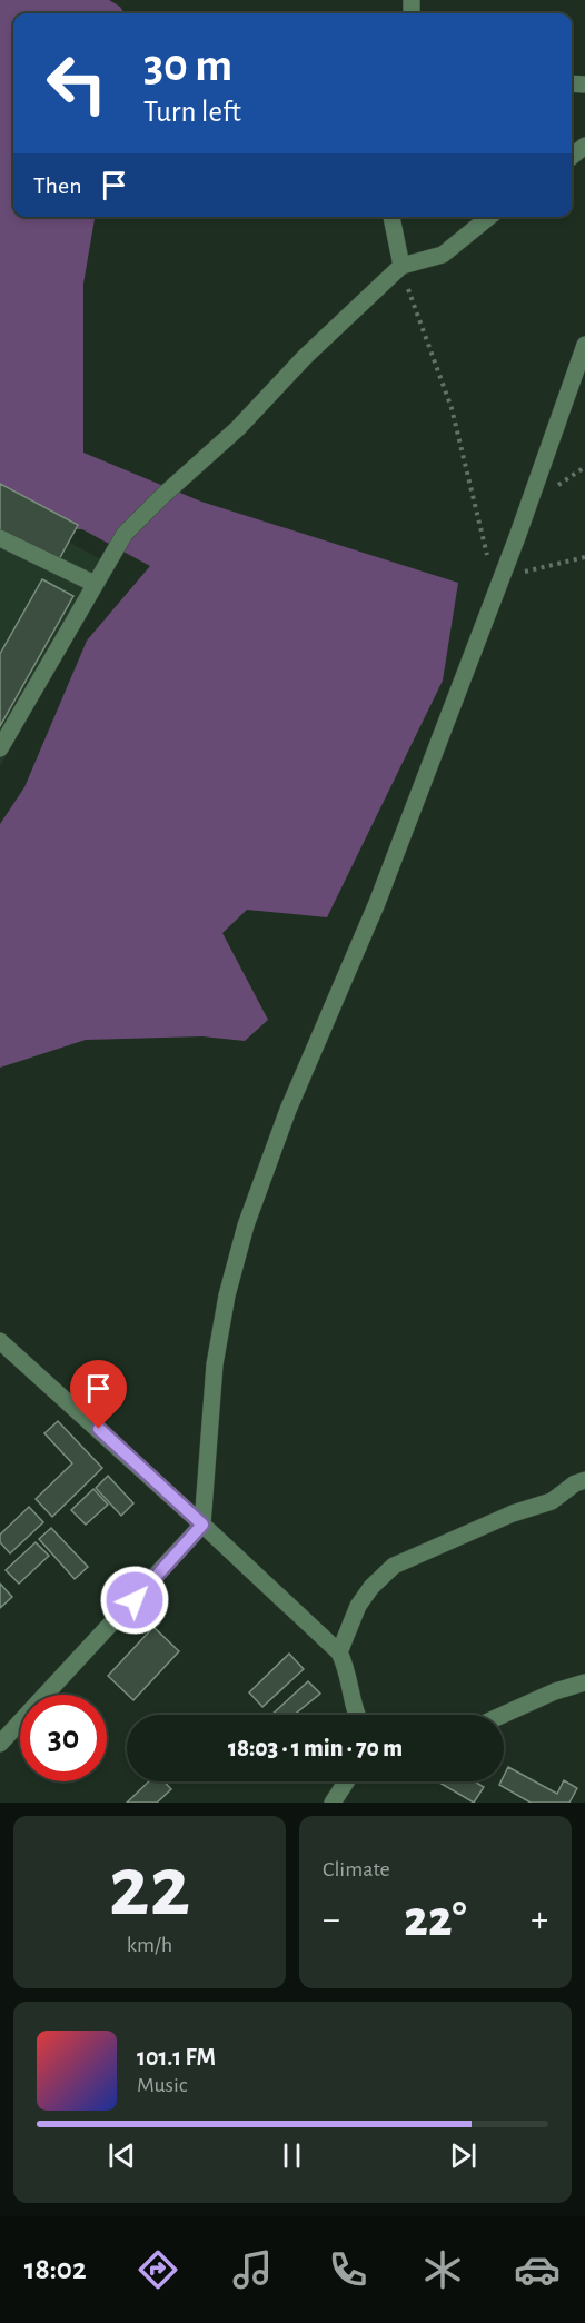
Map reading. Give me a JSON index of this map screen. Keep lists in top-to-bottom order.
{
  "page": {
    "turn": ["30 m", "Turn left"],
    "then": "Then",
    "limit": "30",
    "trip": "18:03 · 1 min · 70 m",
    "tile": [
      ["22", "km/h"],
      "Climate"
    ],
    "heat": ["−", "22°", "+"],
    "song": ["101.1 FM", "Music"],
    "tabs": "18:02"
  }
}
